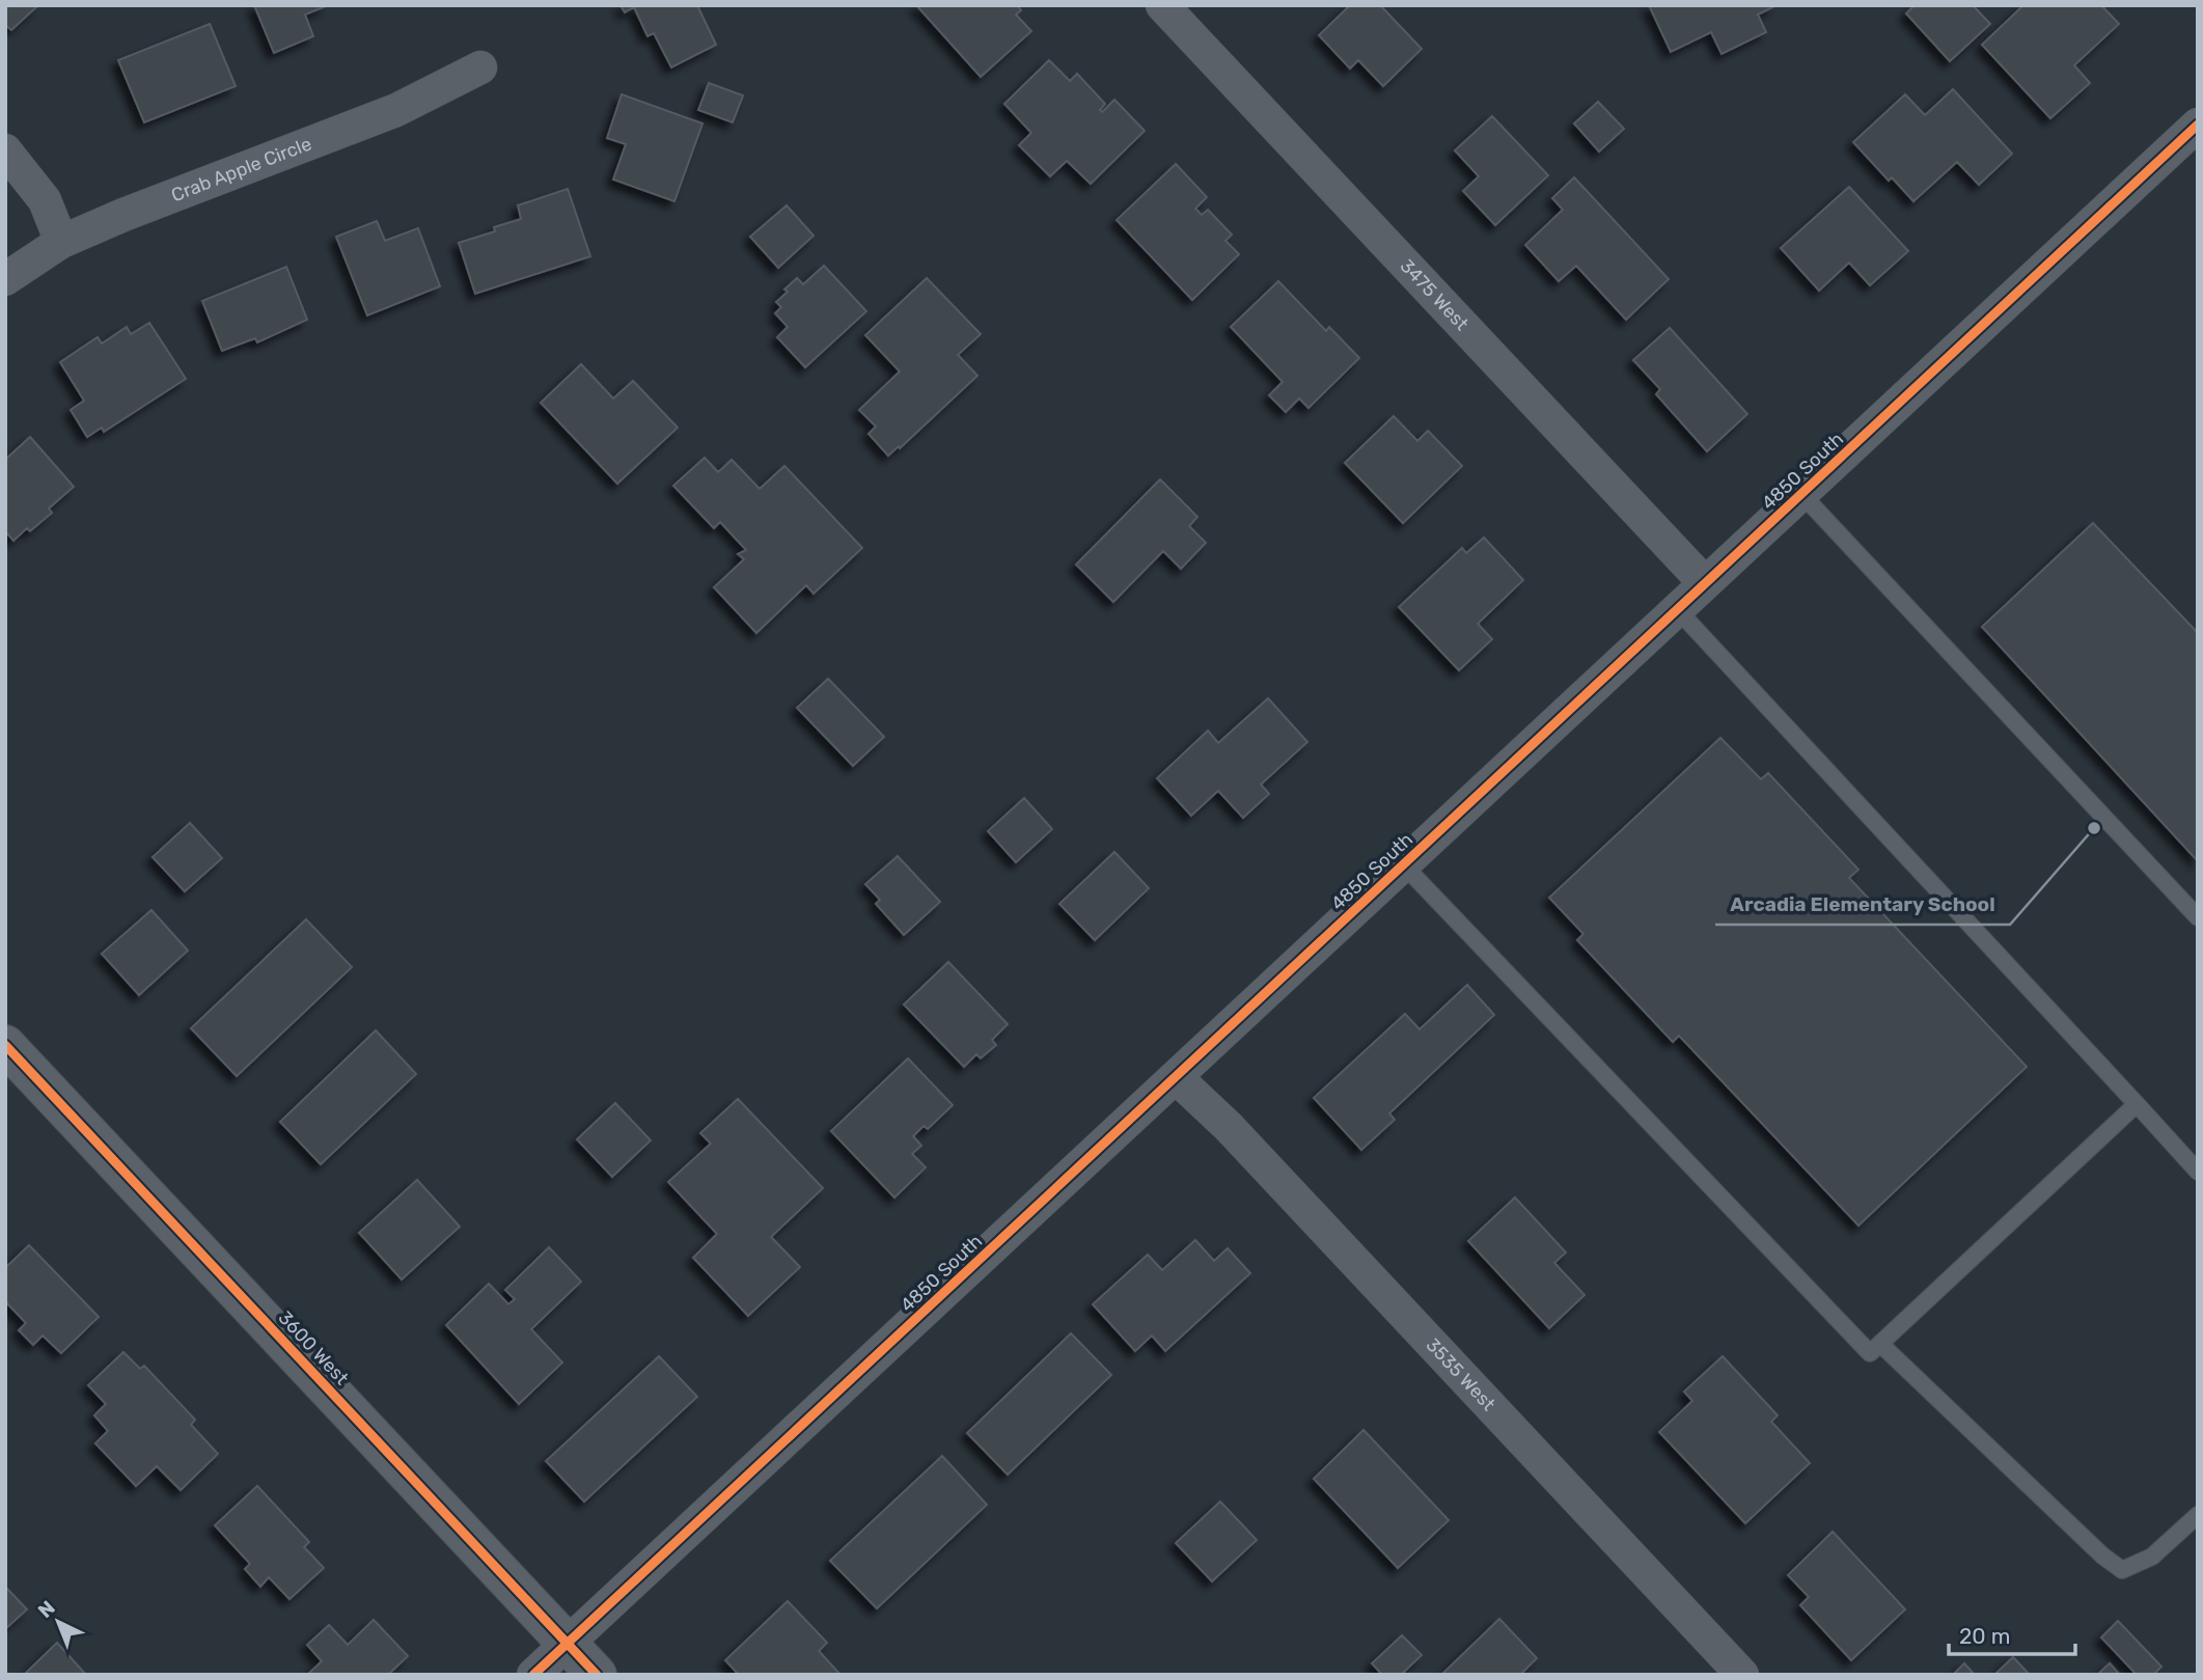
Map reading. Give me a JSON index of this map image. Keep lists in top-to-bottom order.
{
  "streets": {
    "street": [
      "Crab Apple Circle",
      "3475 West",
      "4850 South",
      "3600 West",
      "3535 West"
    ]
  },
  "crossings": [
    ["3475 West", "4850 South"],
    ["4850 South", "3600 West"],
    ["4850 South", "3535 West"]
  ],
  "places": ["Arcadia Elementary School"],
  "scale_bar": "20 m",
  "north": "top left"
}
